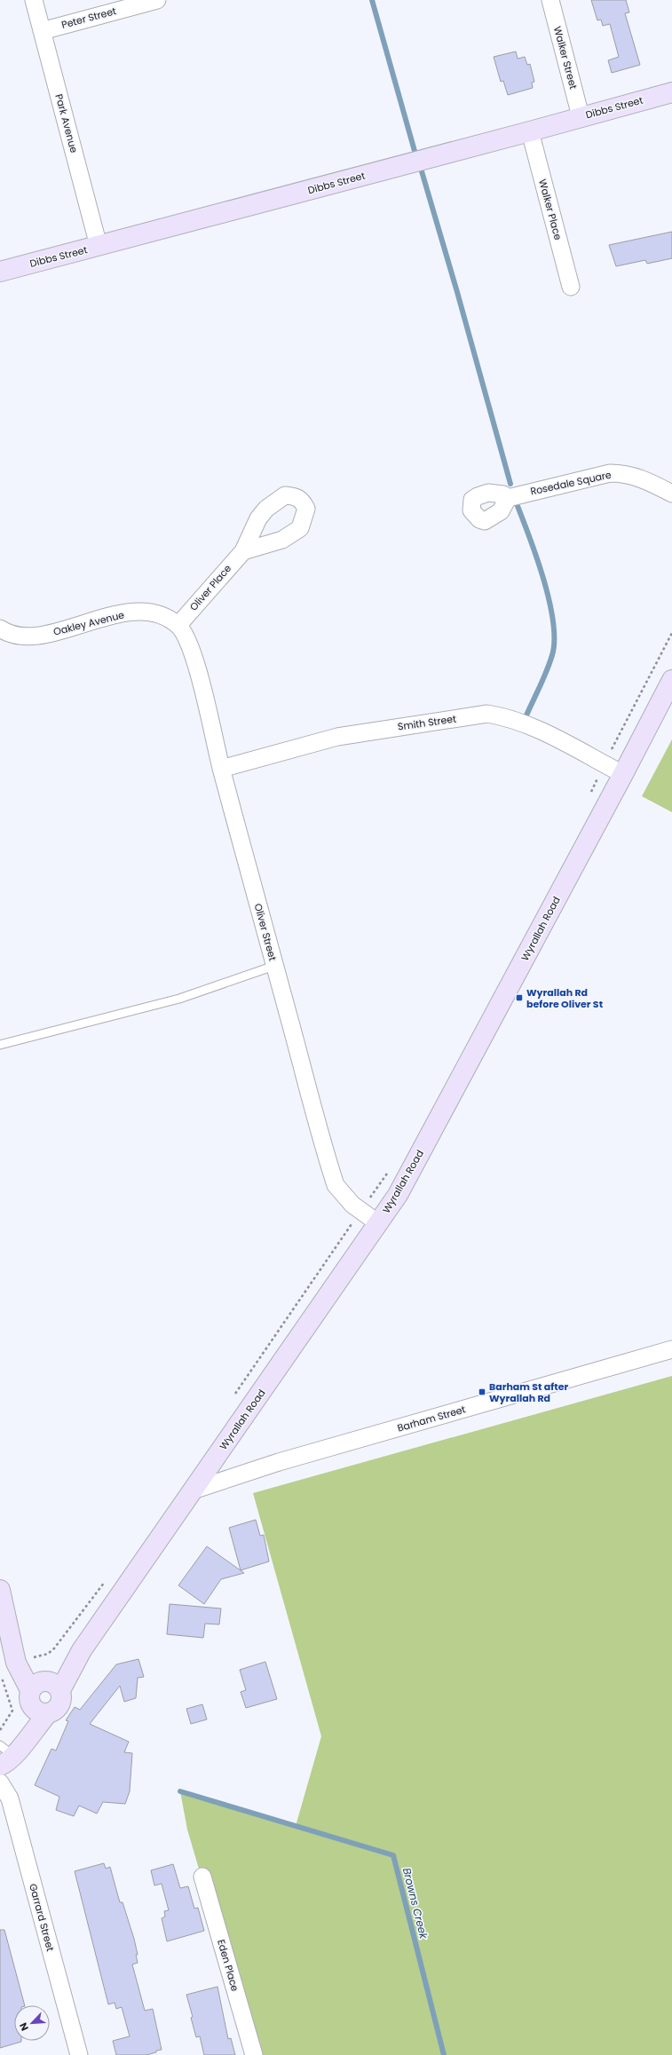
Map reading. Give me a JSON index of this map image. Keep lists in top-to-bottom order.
{
  "streets": {
    "main road": ["Dibbs Street", "Wyrallah Road"],
    "street": [
      "Peter Street",
      "Walker Street",
      "Park Avenue",
      "Walker Place",
      "Rosedale Square",
      "Oliver Place",
      "Oakley Avenue",
      "Smith Street",
      "Oliver Street",
      "Barham Street",
      "Garrard Street",
      "Eden Place"
    ]
  },
  "crossings": [
    ["Peter Street", "Park Avenue"],
    ["Walker Street", "Dibbs Street"],
    ["Dibbs Street", "Park Avenue"],
    ["Dibbs Street", "Walker Place"],
    ["Oliver Place", "Oakley Avenue"],
    ["Oliver Place", "Oliver Street"],
    ["Oakley Avenue", "Oliver Street"],
    ["Smith Street", "Wyrallah Road"],
    ["Smith Street", "Oliver Street"],
    ["Wyrallah Road", "Oliver Street"],
    ["Wyrallah Road", "Barham Street"]
  ],
  "water": ["Browns Creek"],
  "places": {
    "transit": ["Wyrallah Rd before Oliver St", "Barham St after Wyrallah Rd"]
  },
  "north": "bottom left"
}
